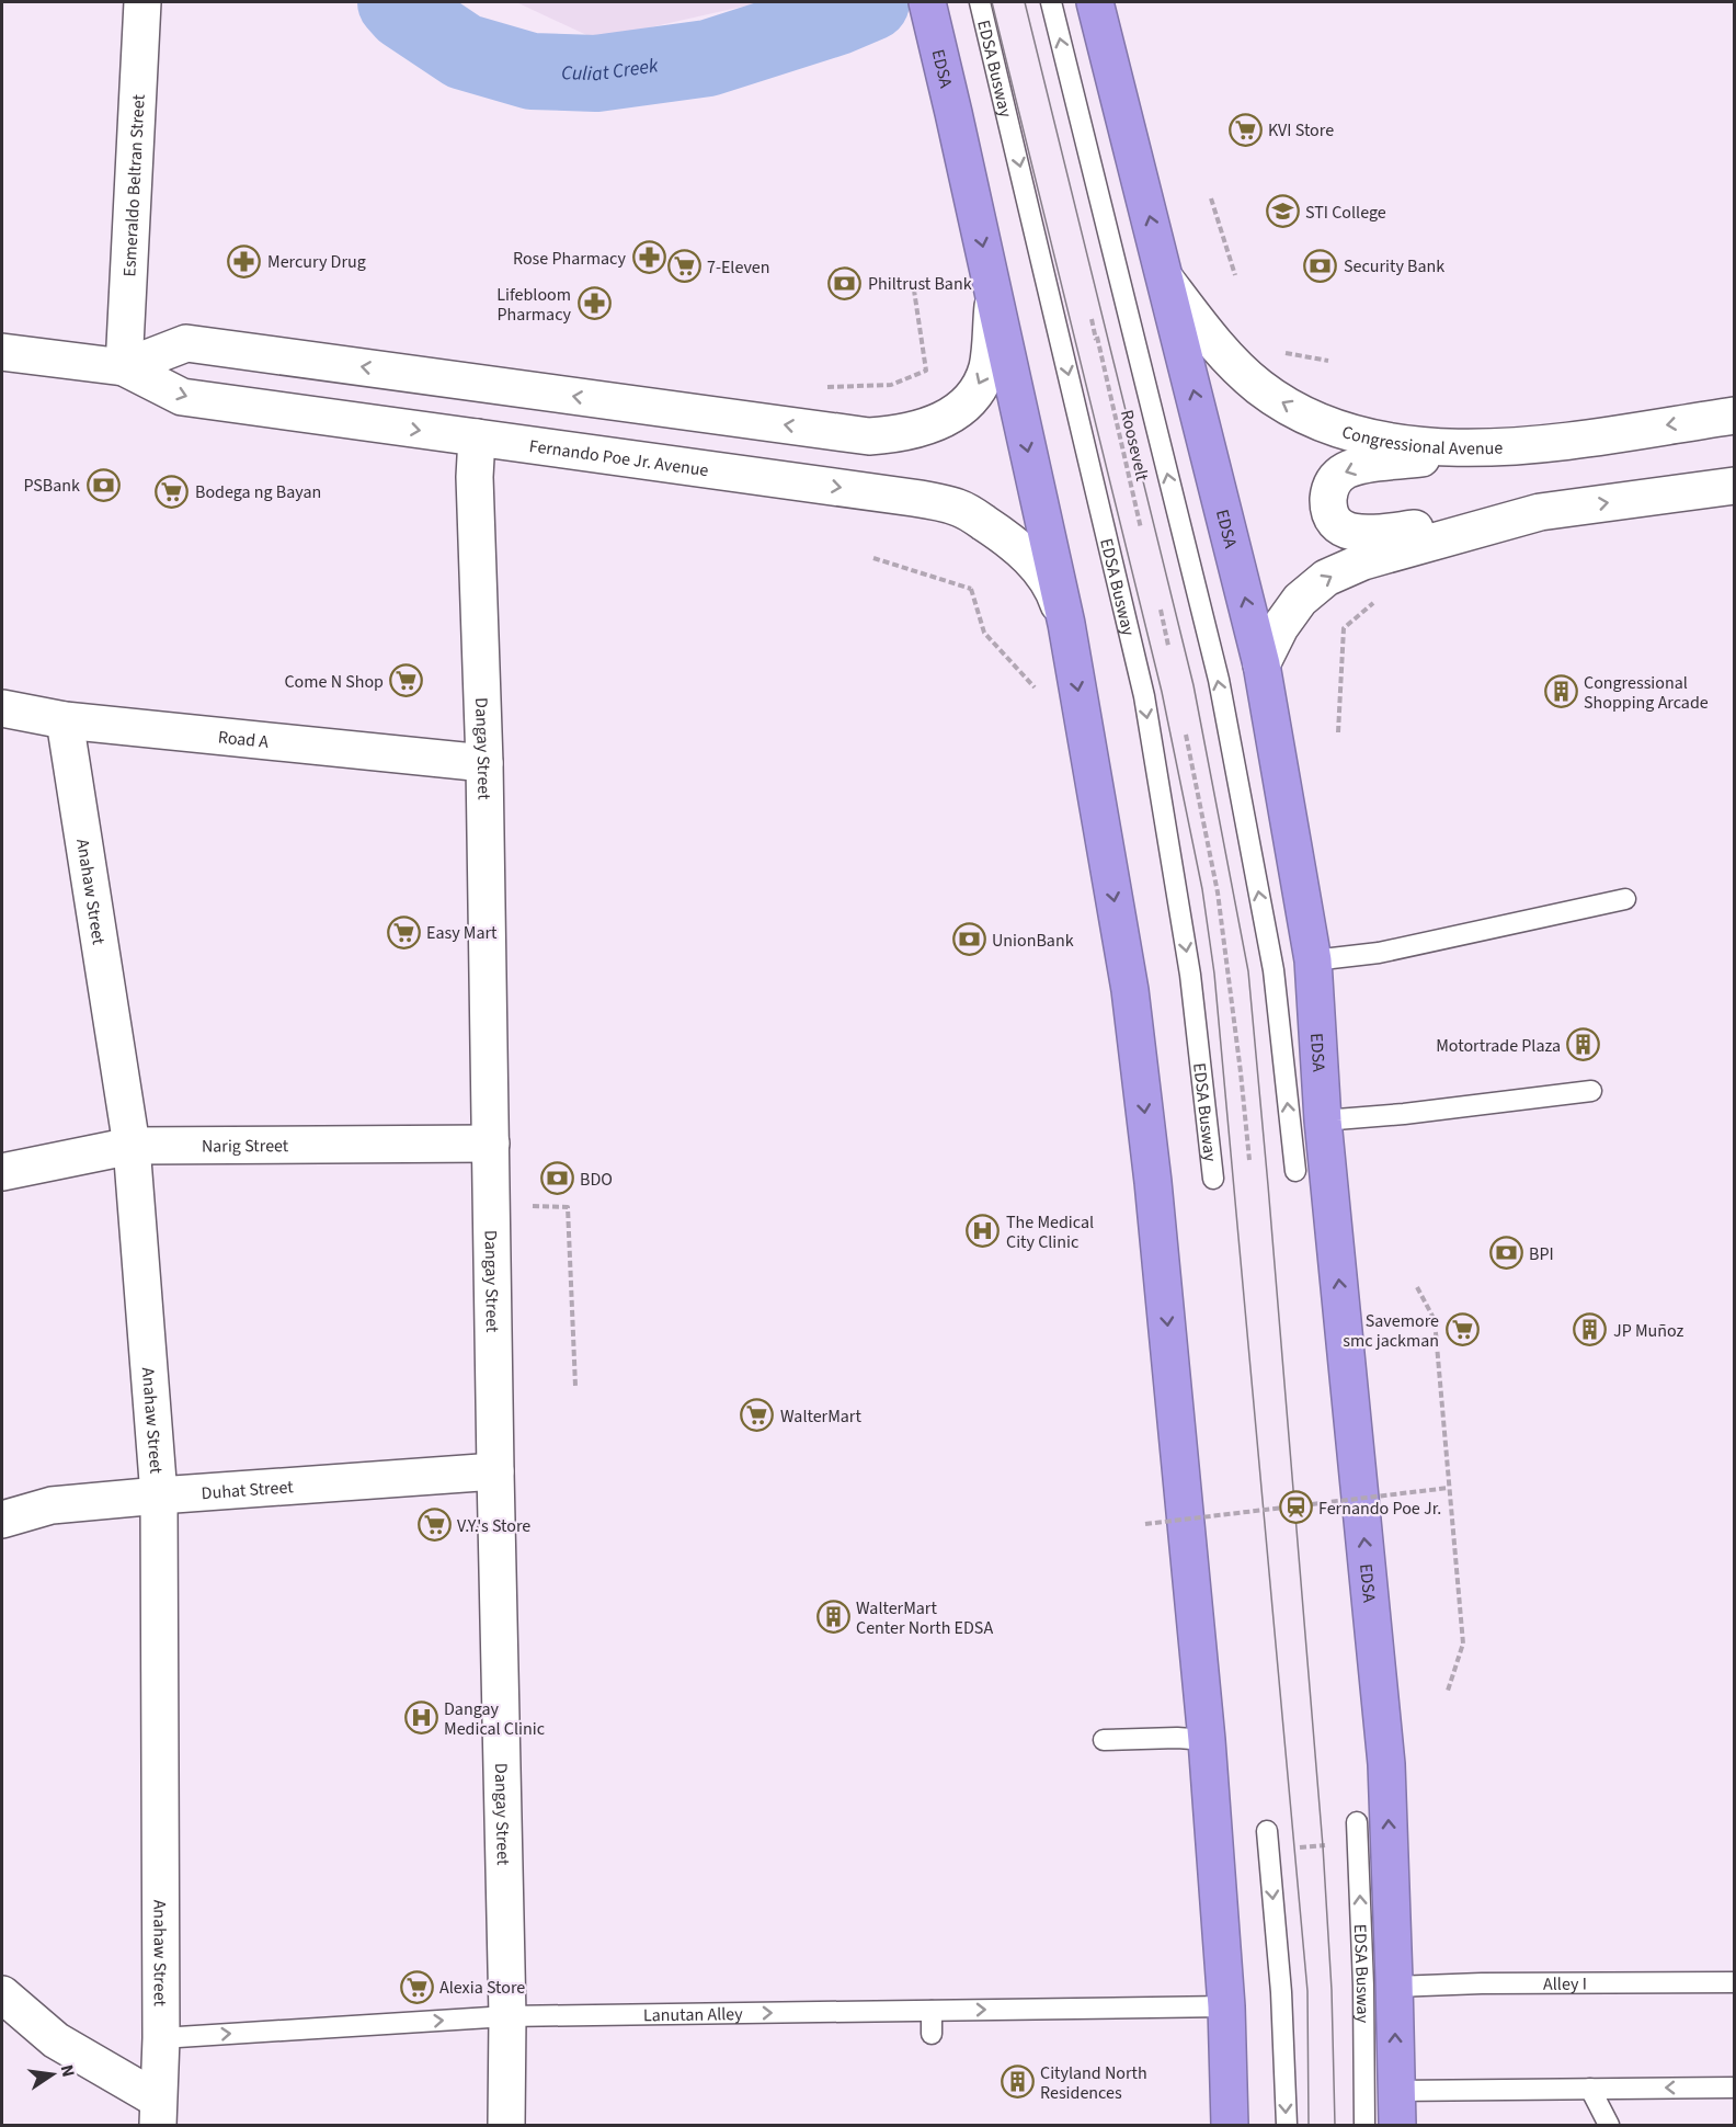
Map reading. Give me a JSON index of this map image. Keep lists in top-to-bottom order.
{
  "streets": {
    "highway": ["EDSA"],
    "street": [
      "Esmeraldo Beltran Street",
      "Congressional Avenue",
      "Fernando Poe Jr. Avenue",
      "Road A",
      "Dangay Street",
      "Anahaw Street",
      "Narig Street",
      "Duhat Street"
    ],
    "lane": ["EDSA Busway", "Alley I", "Lanutan Alley"],
    "path": ["Roosevelt"]
  },
  "crossings": [
    ["EDSA", "Congressional Avenue"],
    ["EDSA", "Fernando Poe Jr. Avenue"],
    ["EDSA", "Alley I"],
    ["EDSA", "Lanutan Alley"],
    ["Esmeraldo Beltran Street", "Fernando Poe Jr. Avenue"],
    ["Fernando Poe Jr. Avenue", "Dangay Street"],
    ["Road A", "Dangay Street"],
    ["Road A", "Anahaw Street"],
    ["Dangay Street", "Narig Street"],
    ["Dangay Street", "Duhat Street"],
    ["Dangay Street", "Lanutan Alley"],
    ["Anahaw Street", "Narig Street"],
    ["Anahaw Street", "Duhat Street"],
    ["Anahaw Street", "Lanutan Alley"]
  ],
  "one_way": ["Lanutan Alley"],
  "water": ["Culiat Creek"],
  "places": {
    "supermarket": [
      "KVI Store",
      "7-Eleven",
      "Bodega ng Bayan",
      "Come N Shop",
      "Easy Mart",
      "Savemore smc jackman",
      "WalterMart",
      "V.Y.'s Store",
      "Alexia Store"
    ],
    "school or university": ["STI College"],
    "pharmacy": ["Rose Pharmacy", "Mercury Drug", "Lifebloom Pharmacy"],
    "bank": [
      "Security Bank",
      "Philtrust Bank",
      "PSBank",
      "UnionBank",
      "BDO",
      "BPI"
    ],
    "building": [
      "Congressional Shopping Arcade",
      "Motortrade Plaza",
      "JP Muñoz",
      "WalterMart Center North EDSA",
      "Cityland North Residences"
    ],
    "hospital": ["The Medical City Clinic", "Dangay Medical Clinic"],
    "station": ["Fernando Poe Jr."]
  },
  "north": "right"
}
